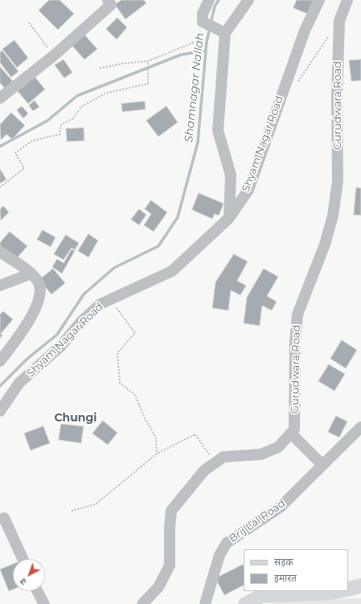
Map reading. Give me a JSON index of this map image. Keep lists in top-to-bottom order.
{
  "streets": {
    "street": ["Gurudwara Road", "Shyam Nagar Road", "Brij Lal Road"]
  },
  "districts": ["Chungi"],
  "water": ["Shamnagar Nallah"],
  "legend": ["सड़क", "इमारत"],
  "north": "bottom left"
}
